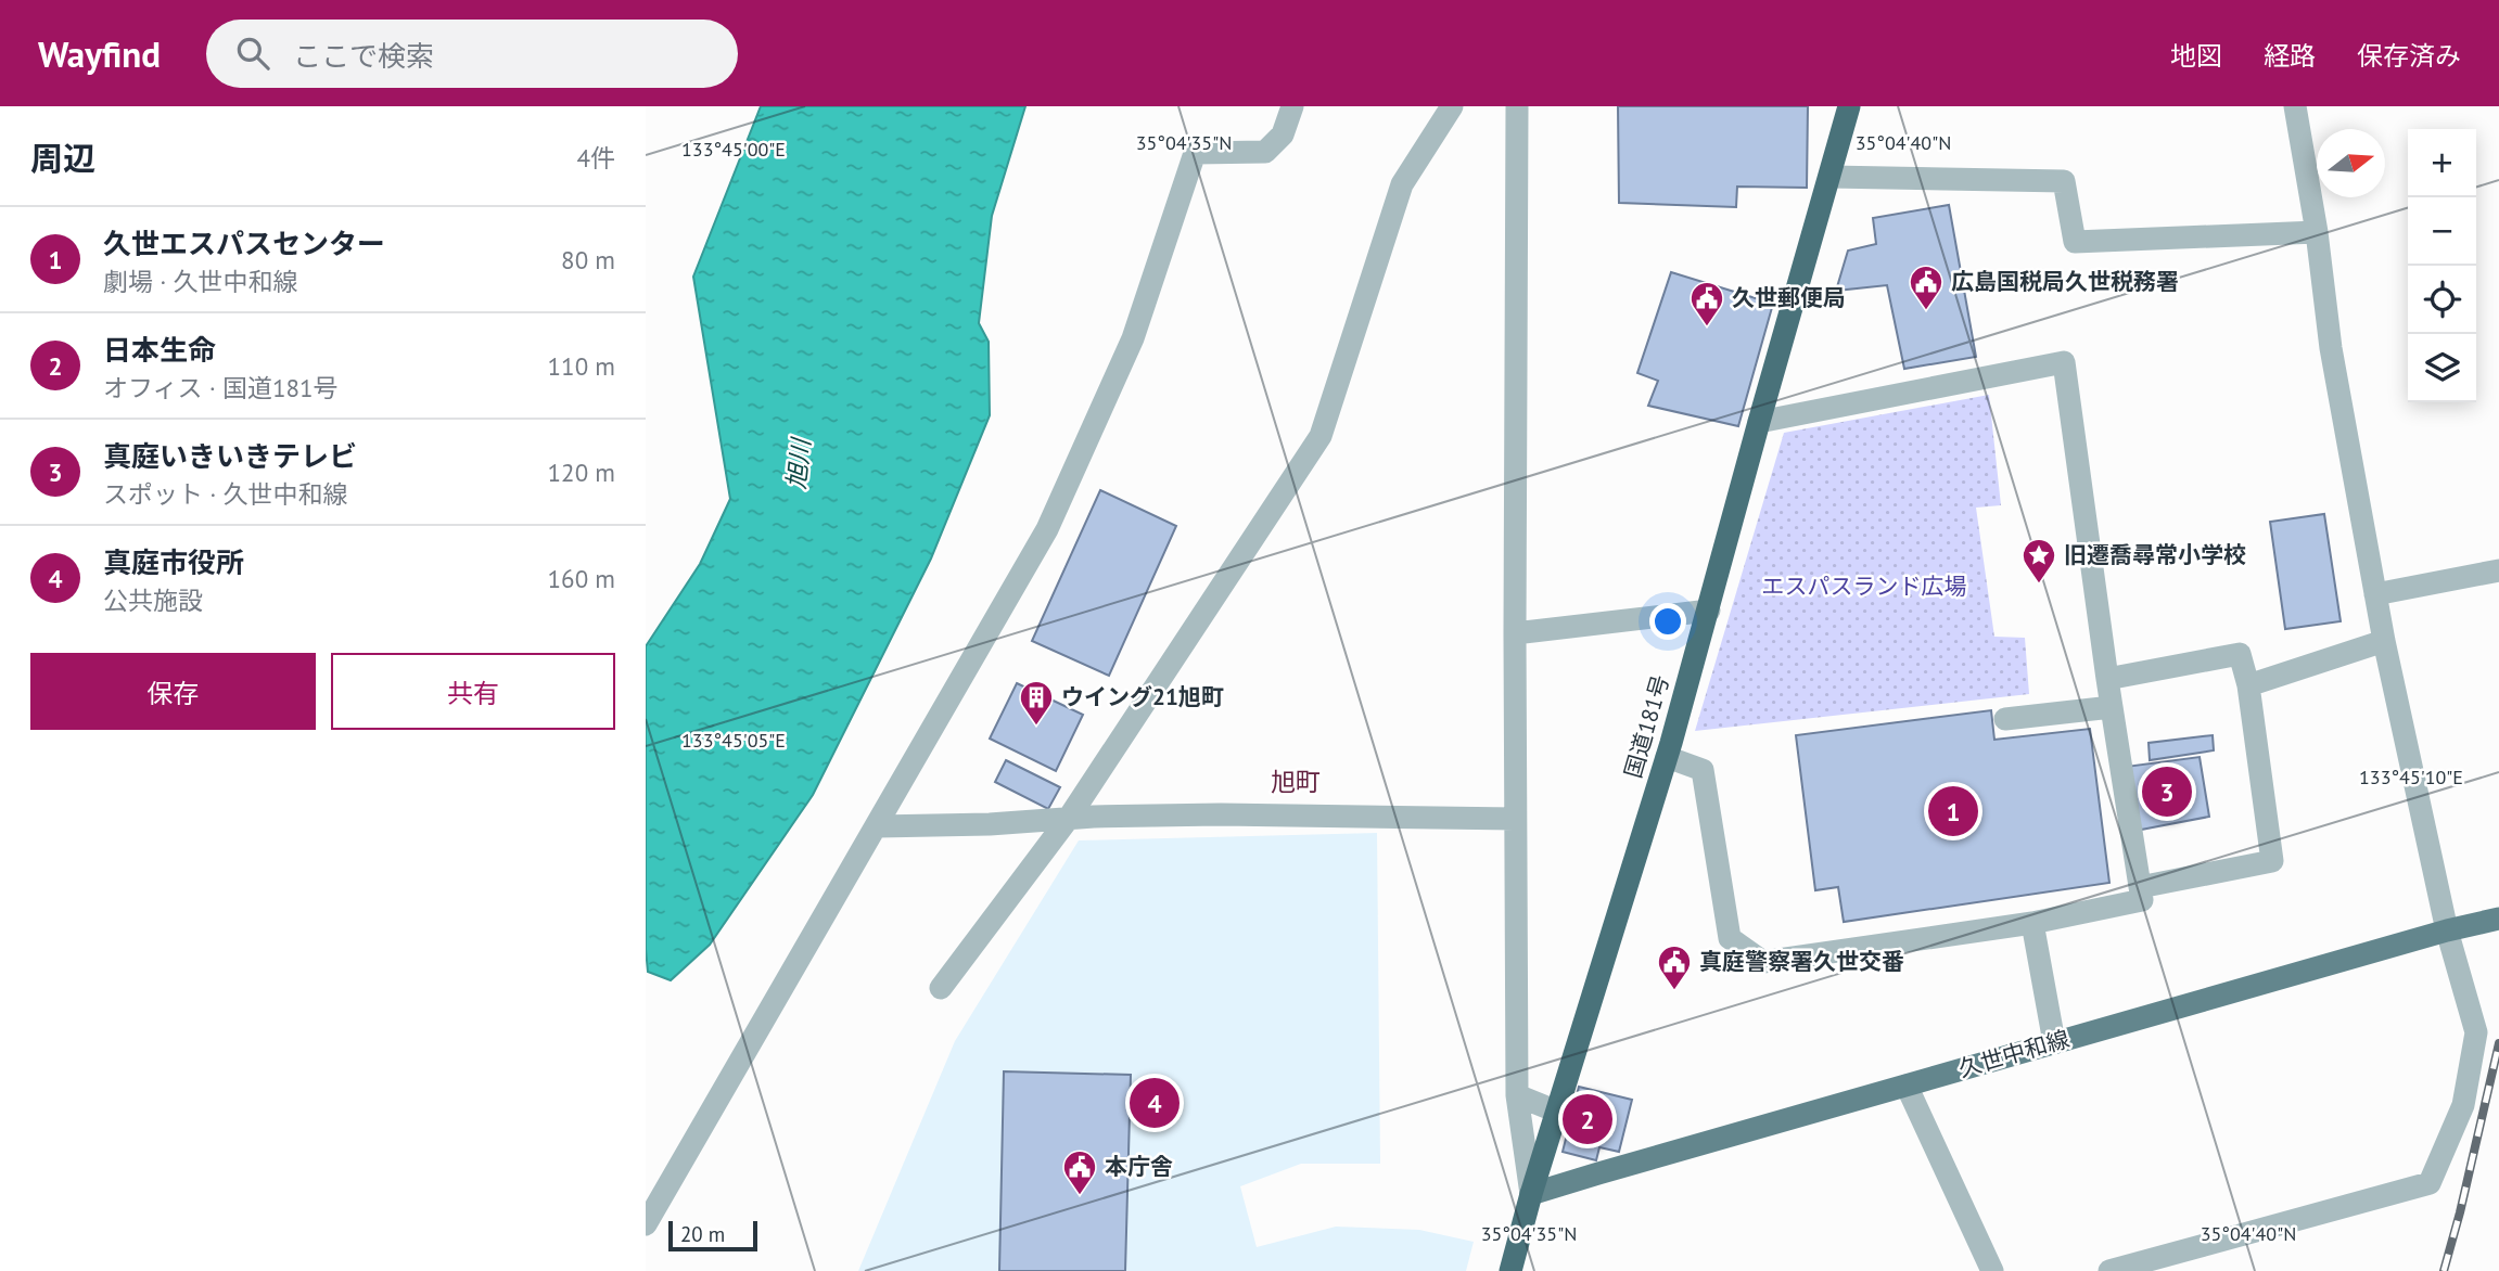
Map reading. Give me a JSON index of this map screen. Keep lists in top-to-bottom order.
{
  "streets": {
    "highway": ["国道181号"],
    "main road": ["久世中和線"]
  },
  "crossings": [
    ["国道181号", "久世中和線"]
  ],
  "districts": ["旭町"],
  "water": ["旭川"],
  "parks": ["エスパスランド広場"],
  "places": {
    "public building": [
      "広島国税局久世税務署",
      "久世郵便局",
      "真庭警察署久世交番",
      "本庁舎"
    ],
    "place": ["旧遷喬尋常小学校"],
    "building": ["ウイング21旭町"]
  },
  "scale_bar": "20 m",
  "north": "right",
  "page": {
    "header": "Wayfind",
    "search": "ここで検索",
    "nav": ["地図", "経路", "保存済み"],
    "heading": ["周辺", "4件"],
    "map_buttons": ["+", "−"],
    "list": [
      {
        "mark": "1",
        "name": "久世エスパスセンター",
        "note": "劇場 · 久世中和線",
        "value": "80 m"
      },
      {
        "mark": "2",
        "name": "日本生命",
        "note": "オフィス · 国道181号",
        "value": "110 m"
      },
      {
        "mark": "3",
        "name": "真庭いきいきテレビ",
        "note": "スポット · 久世中和線",
        "value": "120 m"
      },
      {
        "mark": "4",
        "name": "真庭市役所",
        "note": "公共施設",
        "value": "160 m"
      }
    ],
    "buttons": ["保存", "共有"],
    "pins": [
      "3",
      "1",
      "4",
      "2"
    ],
    "scale": "20 m"
  },
  "coordinates": [
    "35°04'35\"N",
    "35°04'40\"N",
    "133°45'00\"E",
    "133°45'05\"E",
    "133°45'10\"E"
  ]
}
